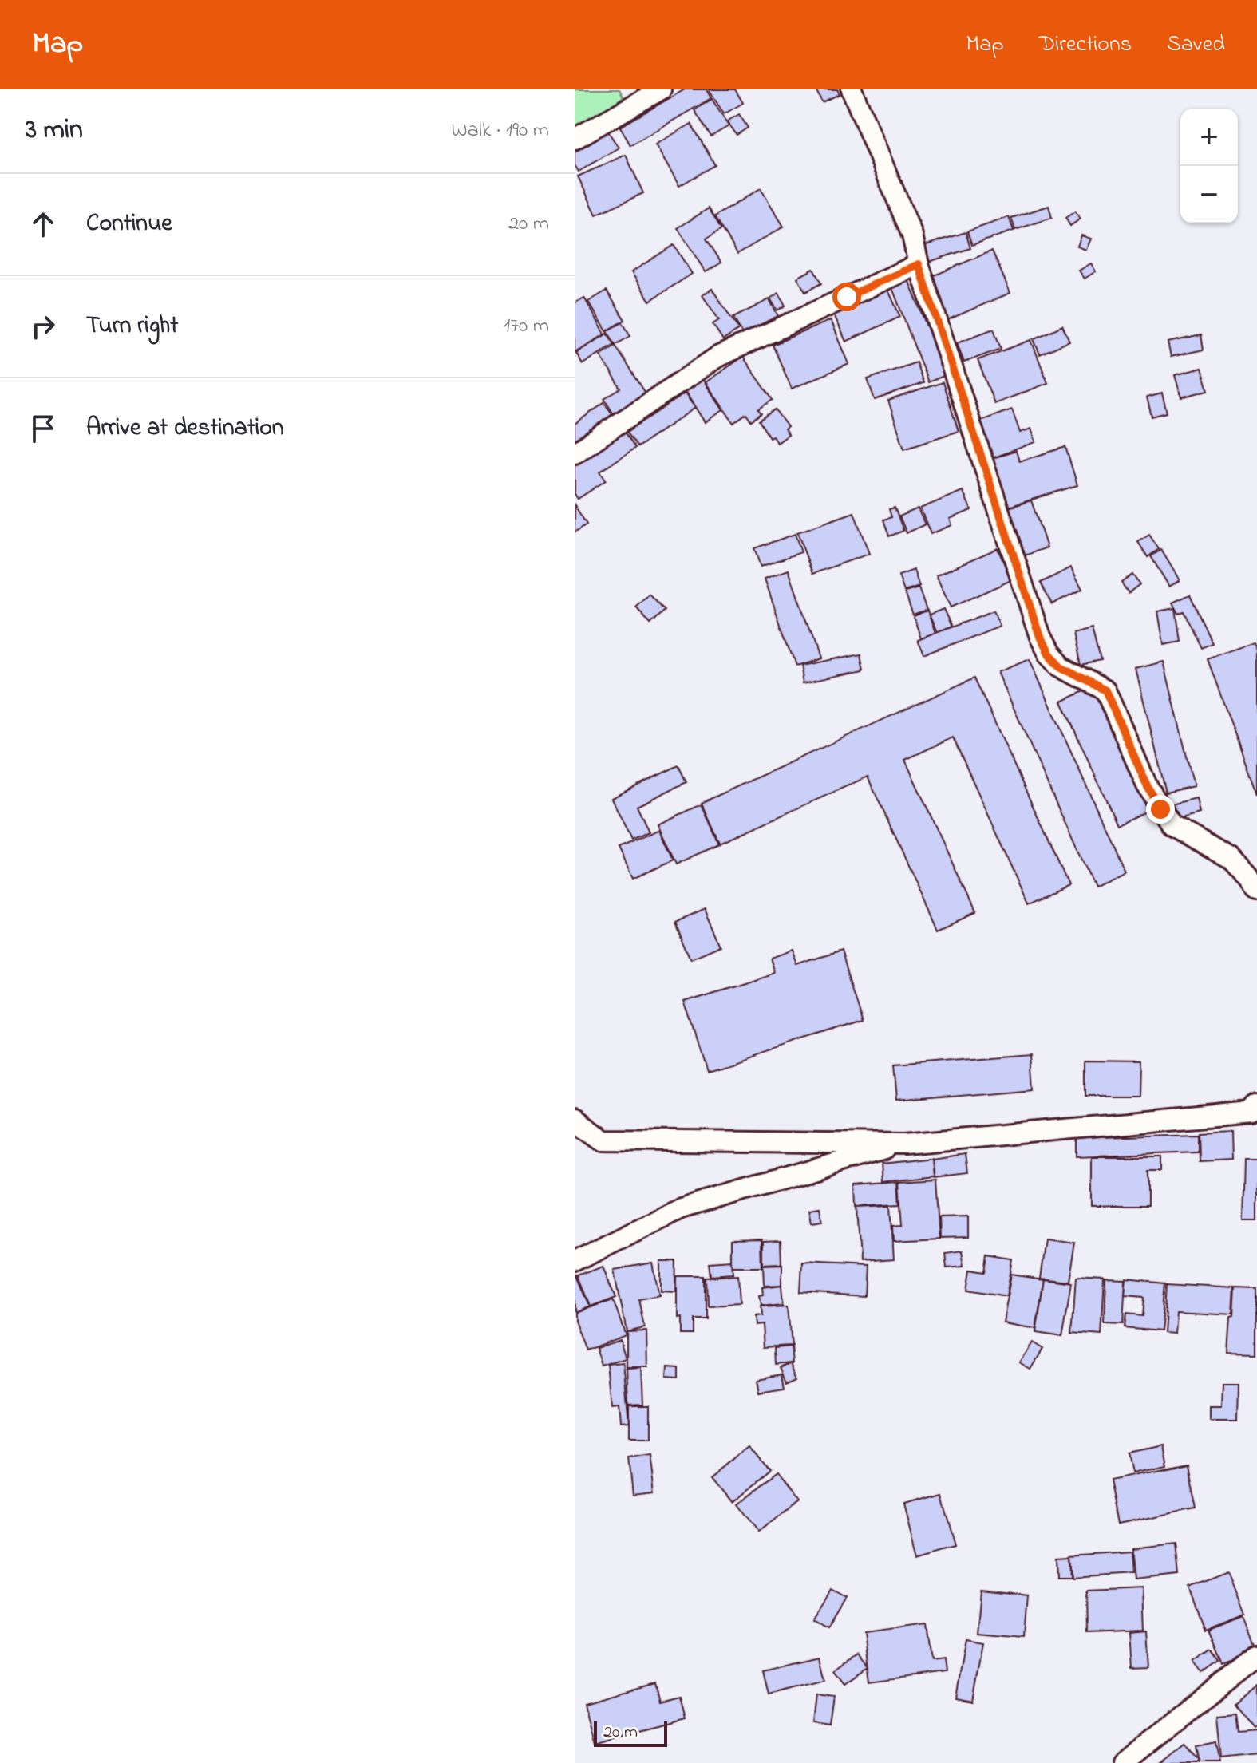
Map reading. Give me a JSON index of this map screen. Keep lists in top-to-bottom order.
{
  "scale_bar": "20 m",
  "page": {
    "header": "Map",
    "nav": ["Map", "Directions", "Saved"],
    "heading": ["3 min", "Walk · 190 m"],
    "map_buttons": ["+", "−"],
    "list": [
      ["Continue", "20 m"],
      ["Turn right", "170 m"],
      "Arrive at destination"
    ],
    "scale": "20 m"
  }
}
